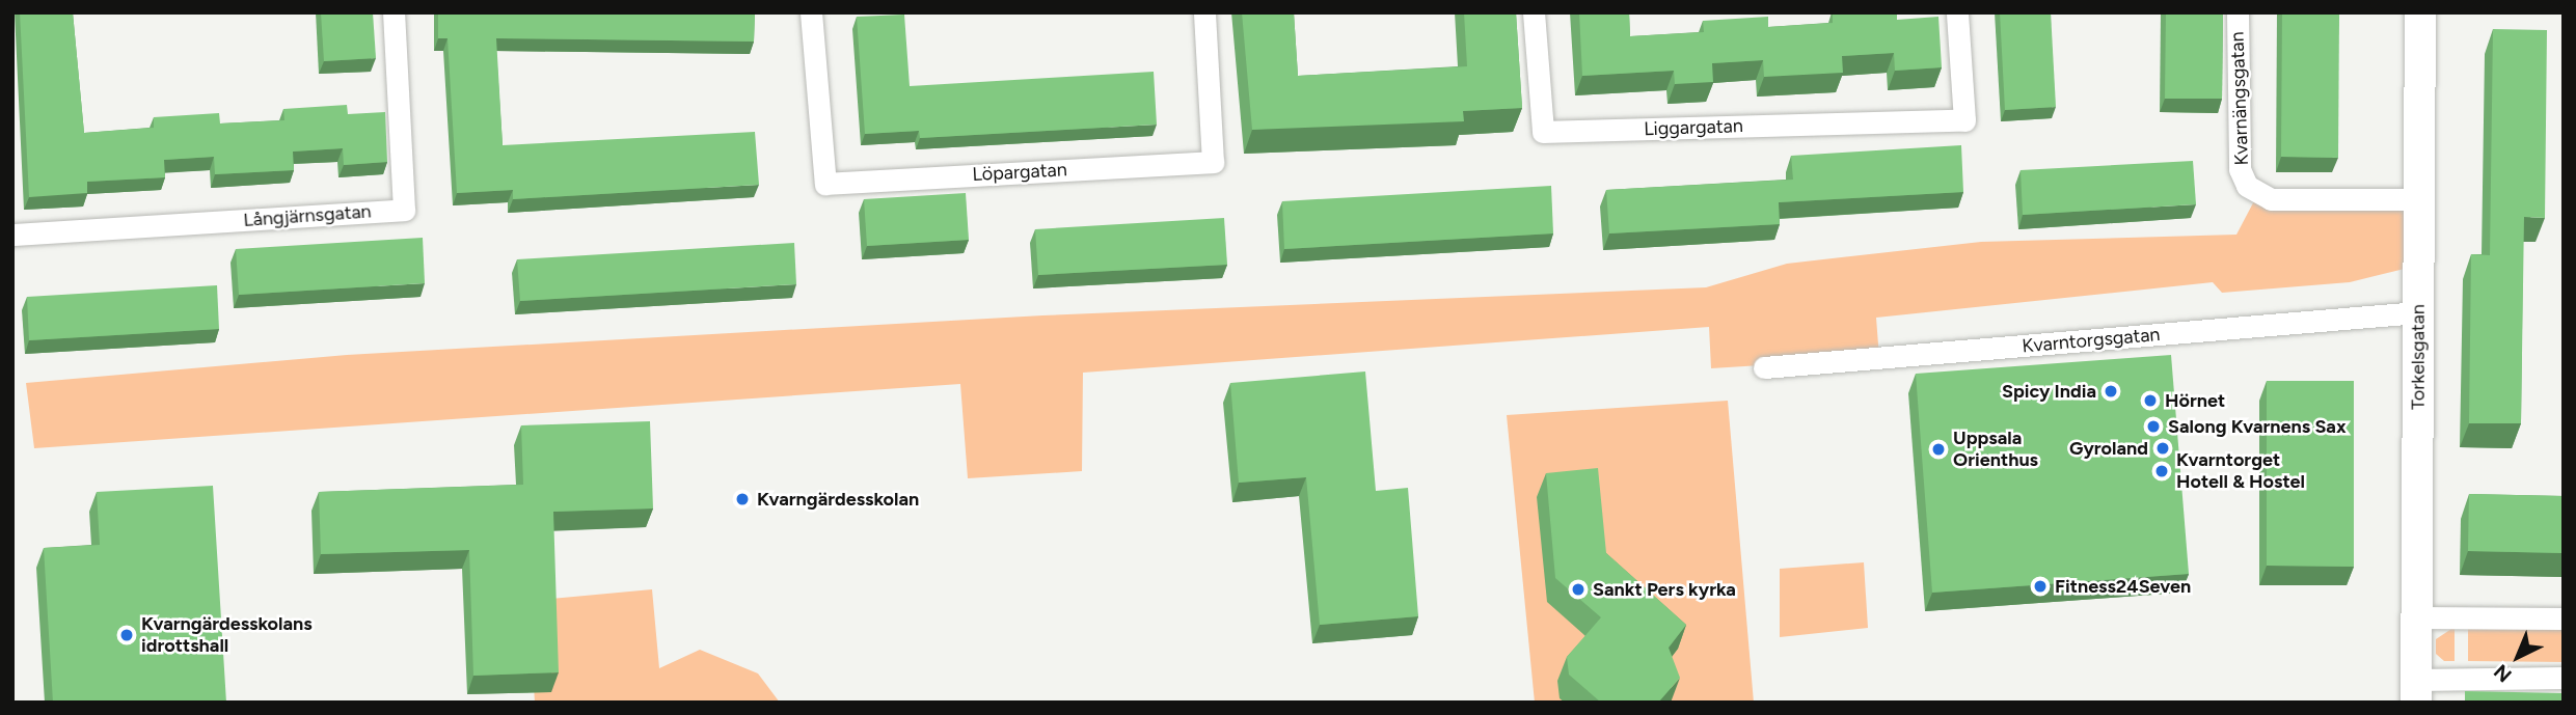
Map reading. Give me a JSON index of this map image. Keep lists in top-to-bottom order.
{
  "streets": {
    "street": [
      "Kvarnängsgatan",
      "Liggargatan",
      "Löpargatan",
      "Långjärnsgatan",
      "Kvarntorgsgatan",
      "Torkelsgatan"
    ]
  },
  "crossings": [
    ["Kvarnängsgatan", "Torkelsgatan"],
    ["Kvarntorgsgatan", "Torkelsgatan"]
  ],
  "places": [
    "Spicy India",
    "Hörnet",
    "Salong Kvarnens Sax",
    "Gyroland",
    "Uppsala Orienthus",
    "Kvarntorget Hotell & Hostel",
    "Kvarngärdesskolan",
    "Fitness24Seven",
    "Sankt Pers kyrka",
    "Kvarngärdesskolans idrottshall"
  ],
  "north": "bottom left"
}
